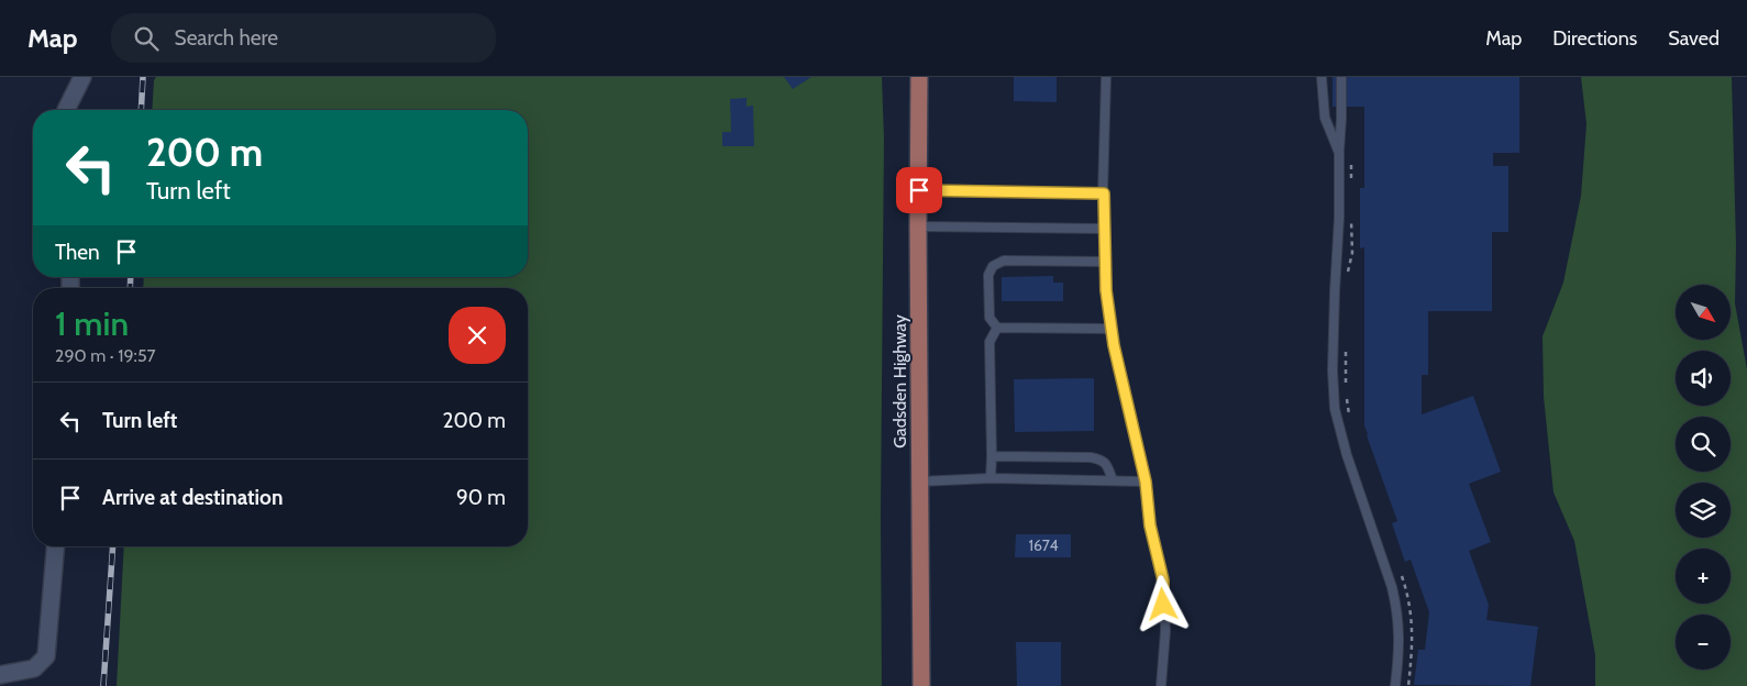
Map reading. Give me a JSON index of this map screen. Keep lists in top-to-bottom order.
{
  "streets": {
    "main road": ["Gadsden Highway"]
  },
  "house_numbers": ["1674"],
  "north": "bottom right",
  "page": {
    "header": "Map",
    "search": "Search here",
    "nav": ["Map", "Directions", "Saved"],
    "turn": ["200 m", "Turn left"],
    "then": "Then",
    "map_buttons": ["+", "−"],
    "heading": ["1 min", "290 m · 19:57"],
    "list": [
      {
        "name": "Turn left",
        "value": "200 m"
      },
      {
        "name": "Arrive at destination",
        "value": "90 m"
      }
    ]
  }
}
